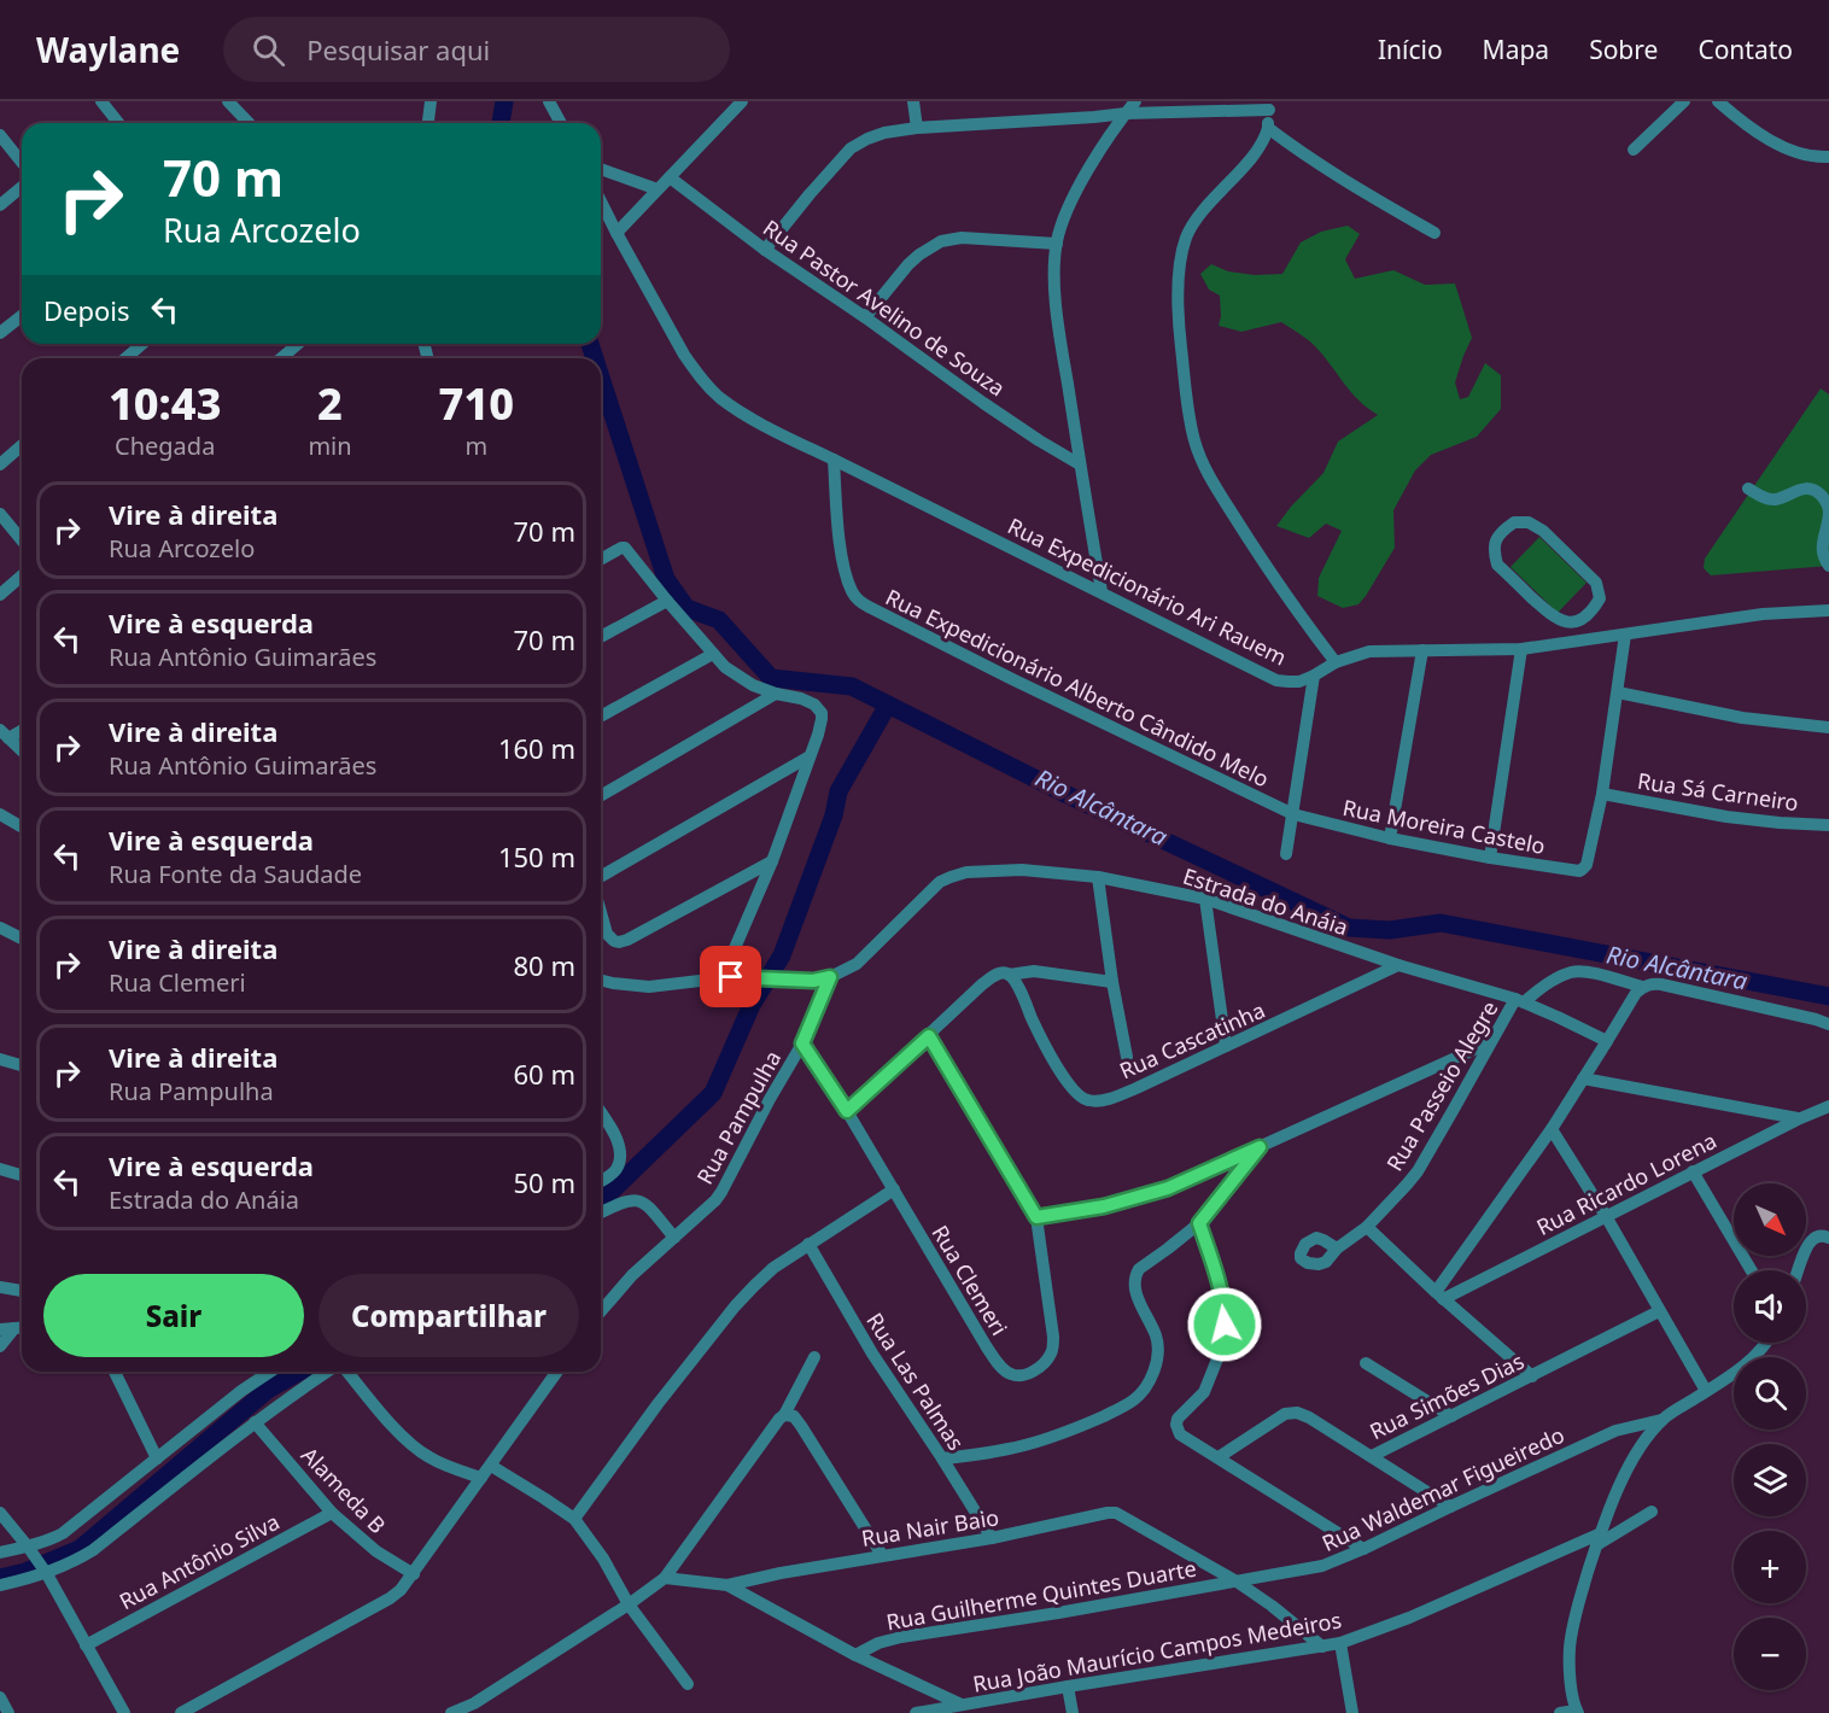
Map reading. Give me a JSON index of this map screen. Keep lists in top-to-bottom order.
{
  "streets": {
    "street": [
      "Rua Pastor Avelino de Souza",
      "Rua Expedicionário Ari Rauem",
      "Rua Expedicionário Alberto Cândido Melo",
      "Rua Sá Carneiro",
      "Rua Moreira Castelo",
      "Estrada do Anáia",
      "Rua Cascatinha",
      "Rua Passeio Alegre",
      "Rua Pampulha",
      "Rua Ricardo Lorena",
      "Rua Clemeri",
      "Rua Las Palmas",
      "Rua Simões Dias",
      "Rua Waldemar Figueiredo",
      "Alameda B",
      "Rua Nair Baio",
      "Rua Antônio Silva",
      "Rua Guilherme Quintes Duarte",
      "Rua João Maurício Campos Medeiros"
    ]
  },
  "crossings": [
    ["Rua Expedicionário Ari Rauem", "Rua Expedicionário Alberto Cândido Melo"],
    ["Rua Expedicionário Alberto Cândido Melo", "Rua Moreira Castelo"],
    ["Rua Sá Carneiro", "Rua Moreira Castelo"],
    ["Estrada do Anáia", "Rua Cascatinha"],
    ["Estrada do Anáia", "Rua Passeio Alegre"],
    ["Estrada do Anáia", "Rua Pampulha"],
    ["Rua Pampulha", "Rua Clemeri"],
    ["Rua Las Palmas", "Rua Nair Baio"],
    ["Rua Waldemar Figueiredo", "Rua Nair Baio"],
    ["Rua Waldemar Figueiredo", "Rua Guilherme Quintes Duarte"],
    ["Alameda B", "Rua Antônio Silva"],
    ["Rua Nair Baio", "Rua Guilherme Quintes Duarte"],
    ["Rua Nair Baio", "Rua João Maurício Campos Medeiros"]
  ],
  "water": ["Rio Alcântara"],
  "north": "bottom right",
  "page": {
    "header": "Waylane",
    "search": "Pesquisar aqui",
    "nav": [
      "Início",
      "Mapa",
      "Sobre",
      "Contato"
    ],
    "turn": ["70 m", "Rua Arcozelo"],
    "then": "Depois",
    "eta": [
      "10:43",
      "Chegada",
      "2",
      "min",
      "710",
      "m"
    ],
    "list": [
      {
        "name": "Vire à direita",
        "note": "Rua Arcozelo",
        "value": "70 m"
      },
      {
        "name": "Vire à esquerda",
        "note": "Rua Antônio Guimarães",
        "value": "70 m"
      },
      {
        "name": "Vire à direita",
        "note": "Rua Antônio Guimarães",
        "value": "160 m"
      },
      {
        "name": "Vire à esquerda",
        "note": "Rua Fonte da Saudade",
        "value": "150 m"
      },
      {
        "name": "Vire à direita",
        "note": "Rua Clemeri",
        "value": "80 m"
      },
      {
        "name": "Vire à direita",
        "note": "Rua Pampulha",
        "value": "60 m"
      },
      {
        "name": "Vire à esquerda",
        "note": "Estrada do Anáia",
        "value": "50 m"
      }
    ],
    "map_buttons": ["+", "−"],
    "buttons": ["Sair", "Compartilhar"]
  }
}
